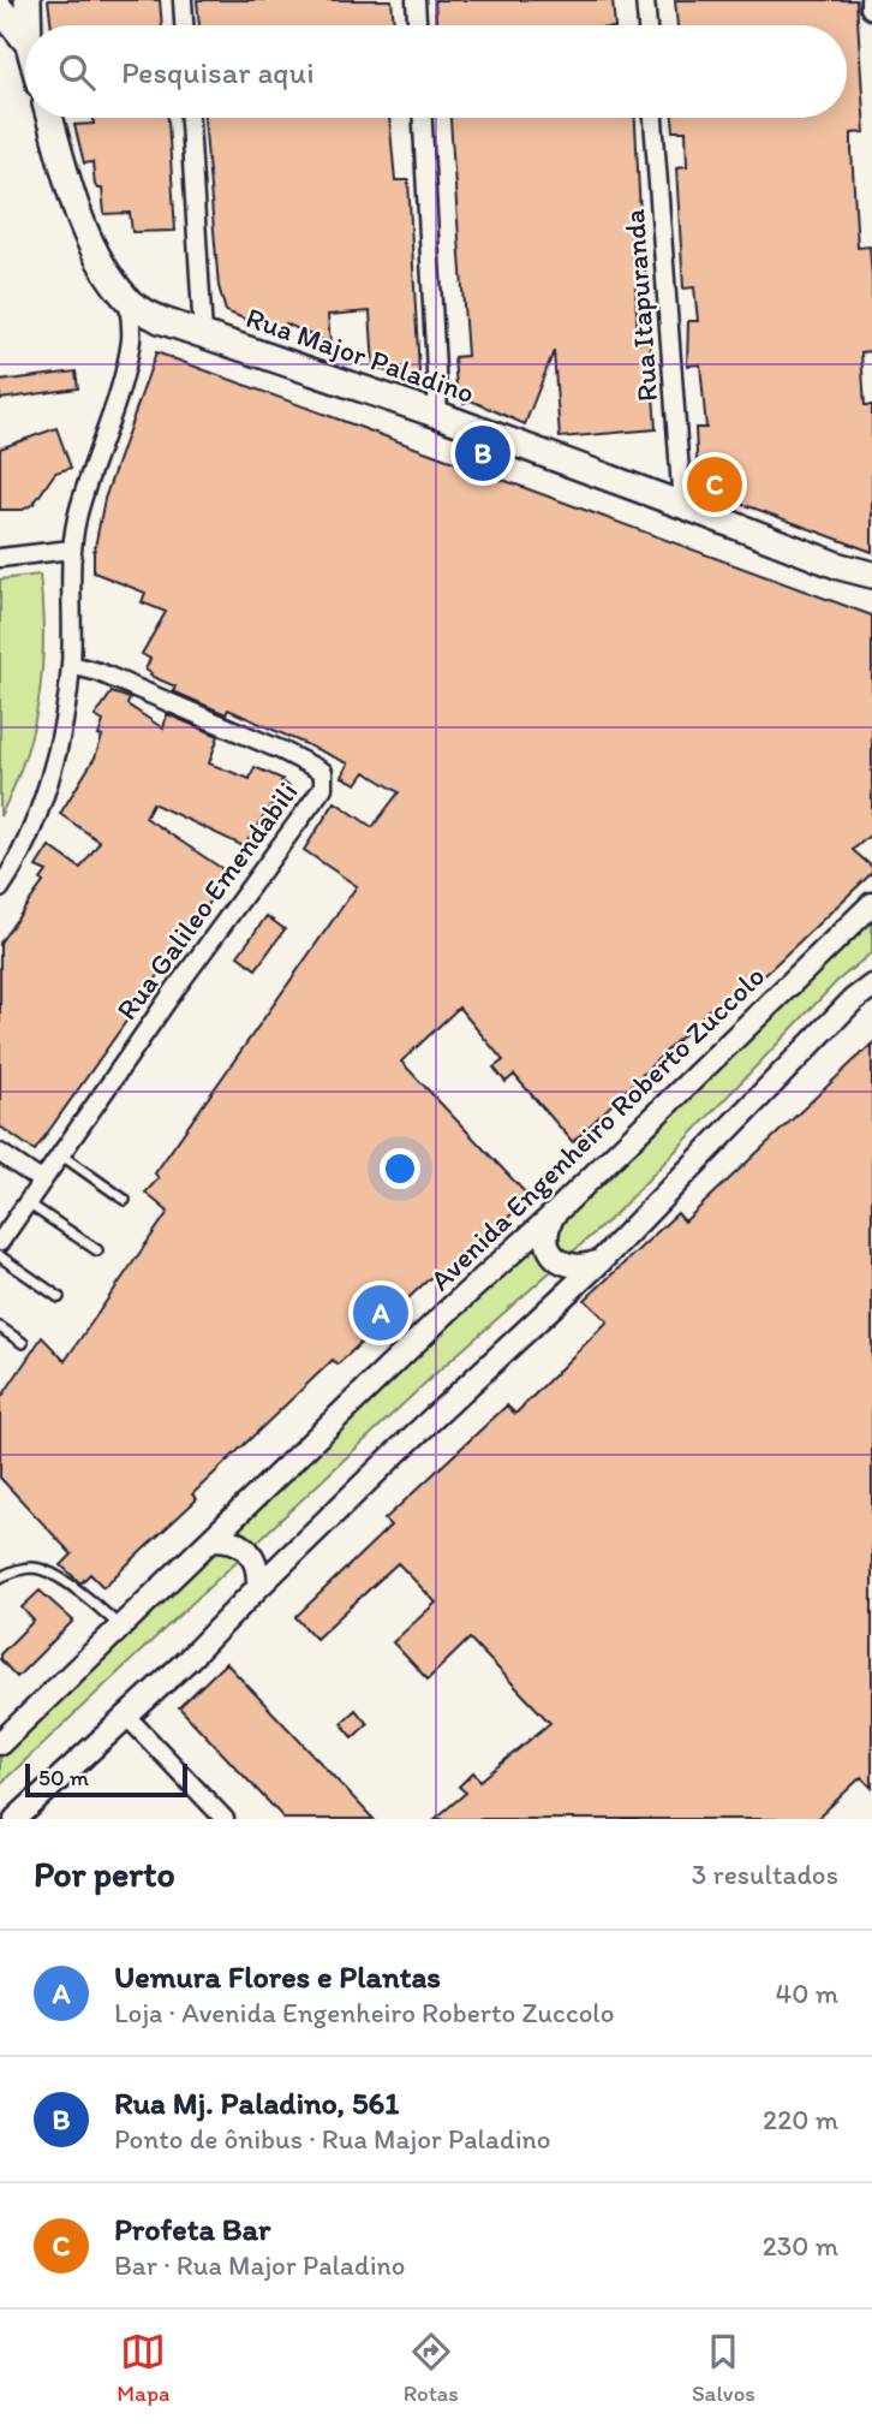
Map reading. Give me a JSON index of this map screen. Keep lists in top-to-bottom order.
{
  "streets": {
    "main road": ["Rua Major Paladino"],
    "street": ["Rua Itapuranda", "Rua Galileo Emendabili", "Avenida Engenheiro Roberto Zuccolo"]
  },
  "crossings": [
    ["Rua Itapuranda", "Rua Major Paladino"]
  ],
  "scale_bar": "50 m",
  "page": {
    "search": "Pesquisar aqui",
    "pins": ["B", "C", "A"],
    "scale": "50 m",
    "heading": ["Por perto", "3 resultados"],
    "list": [
      {
        "mark": "A",
        "name": "Uemura Flores e Plantas",
        "note": "Loja · Avenida Engenheiro Roberto Zuccolo",
        "value": "40 m"
      },
      {
        "mark": "B",
        "name": "Rua Mj. Paladino, 561",
        "note": "Ponto de ônibus · Rua Major Paladino",
        "value": "220 m"
      },
      {
        "mark": "C",
        "name": "Profeta Bar",
        "note": "Bar · Rua Major Paladino",
        "value": "230 m"
      }
    ],
    "nav": ["Mapa", "Rotas", "Salvos"]
  }
}
